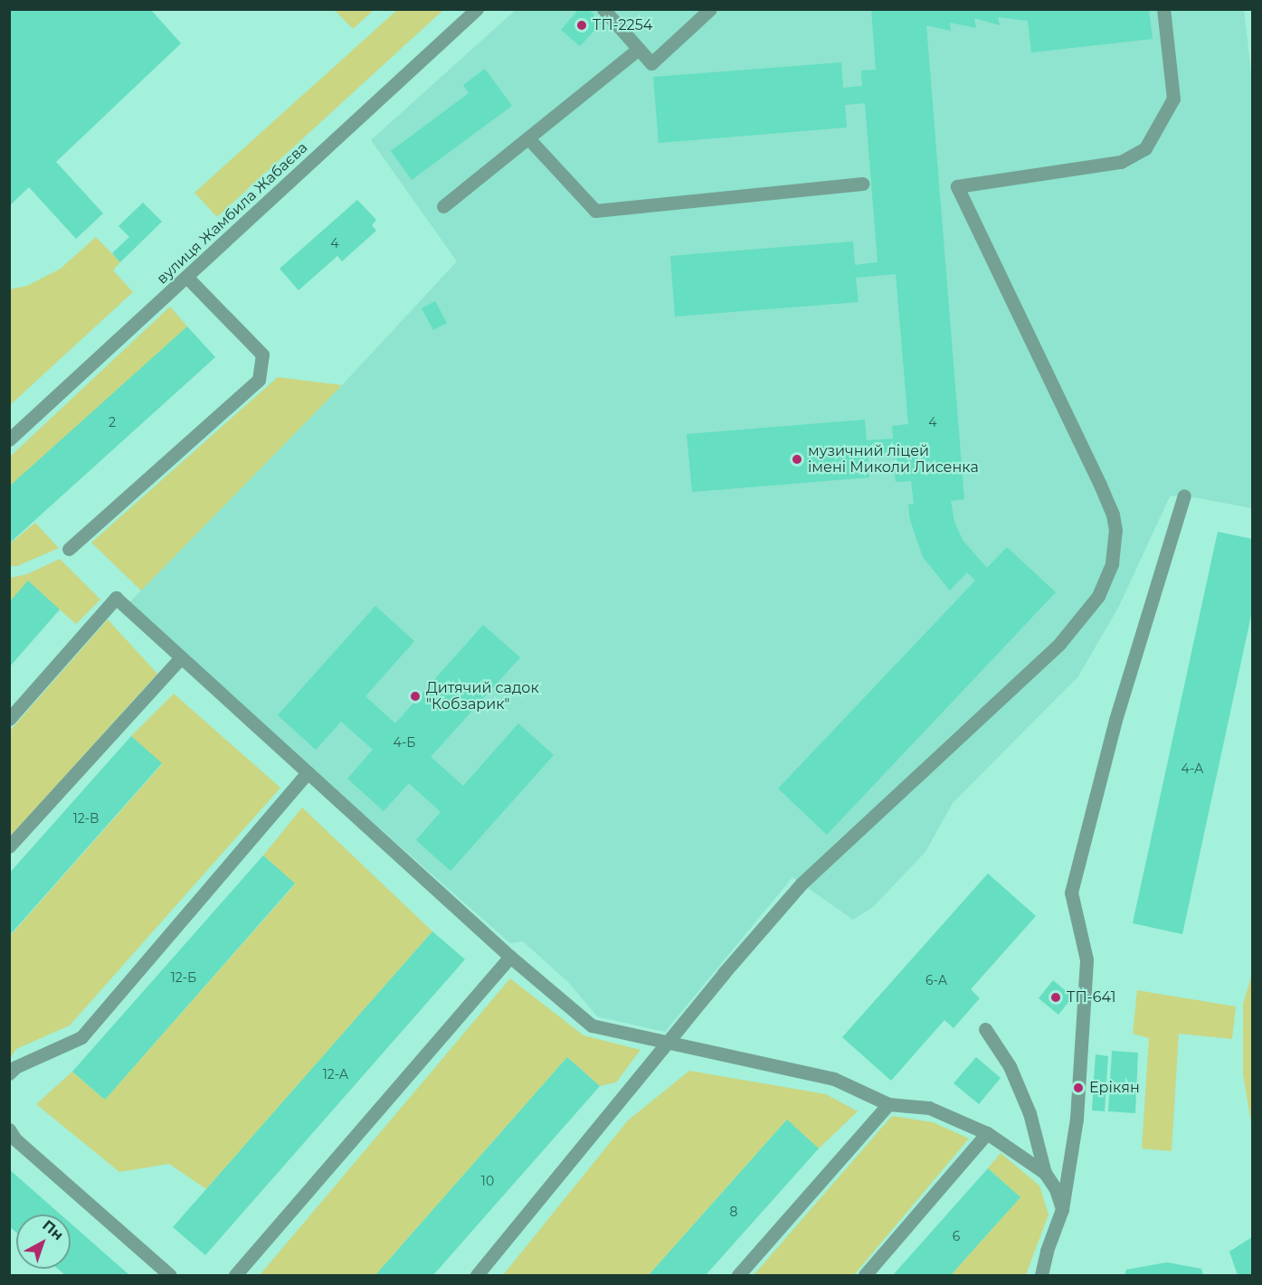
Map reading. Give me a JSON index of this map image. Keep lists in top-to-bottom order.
{
  "streets": {
    "street": ["вулиця Жамбила Жабаєва"]
  },
  "places": [
    "ТП-2254",
    "музичний ліцей імені Миколи Лисенка",
    "Дитячий садок \"Кобзарик\"",
    "ТП-641",
    "Ерікян"
  ],
  "house_numbers": [
    "4",
    "2",
    "4",
    "4-Б",
    "4-А",
    "12-В",
    "12-Б",
    "6-А",
    "12-А",
    "10",
    "8",
    "6"
  ],
  "north": "top right"
}
